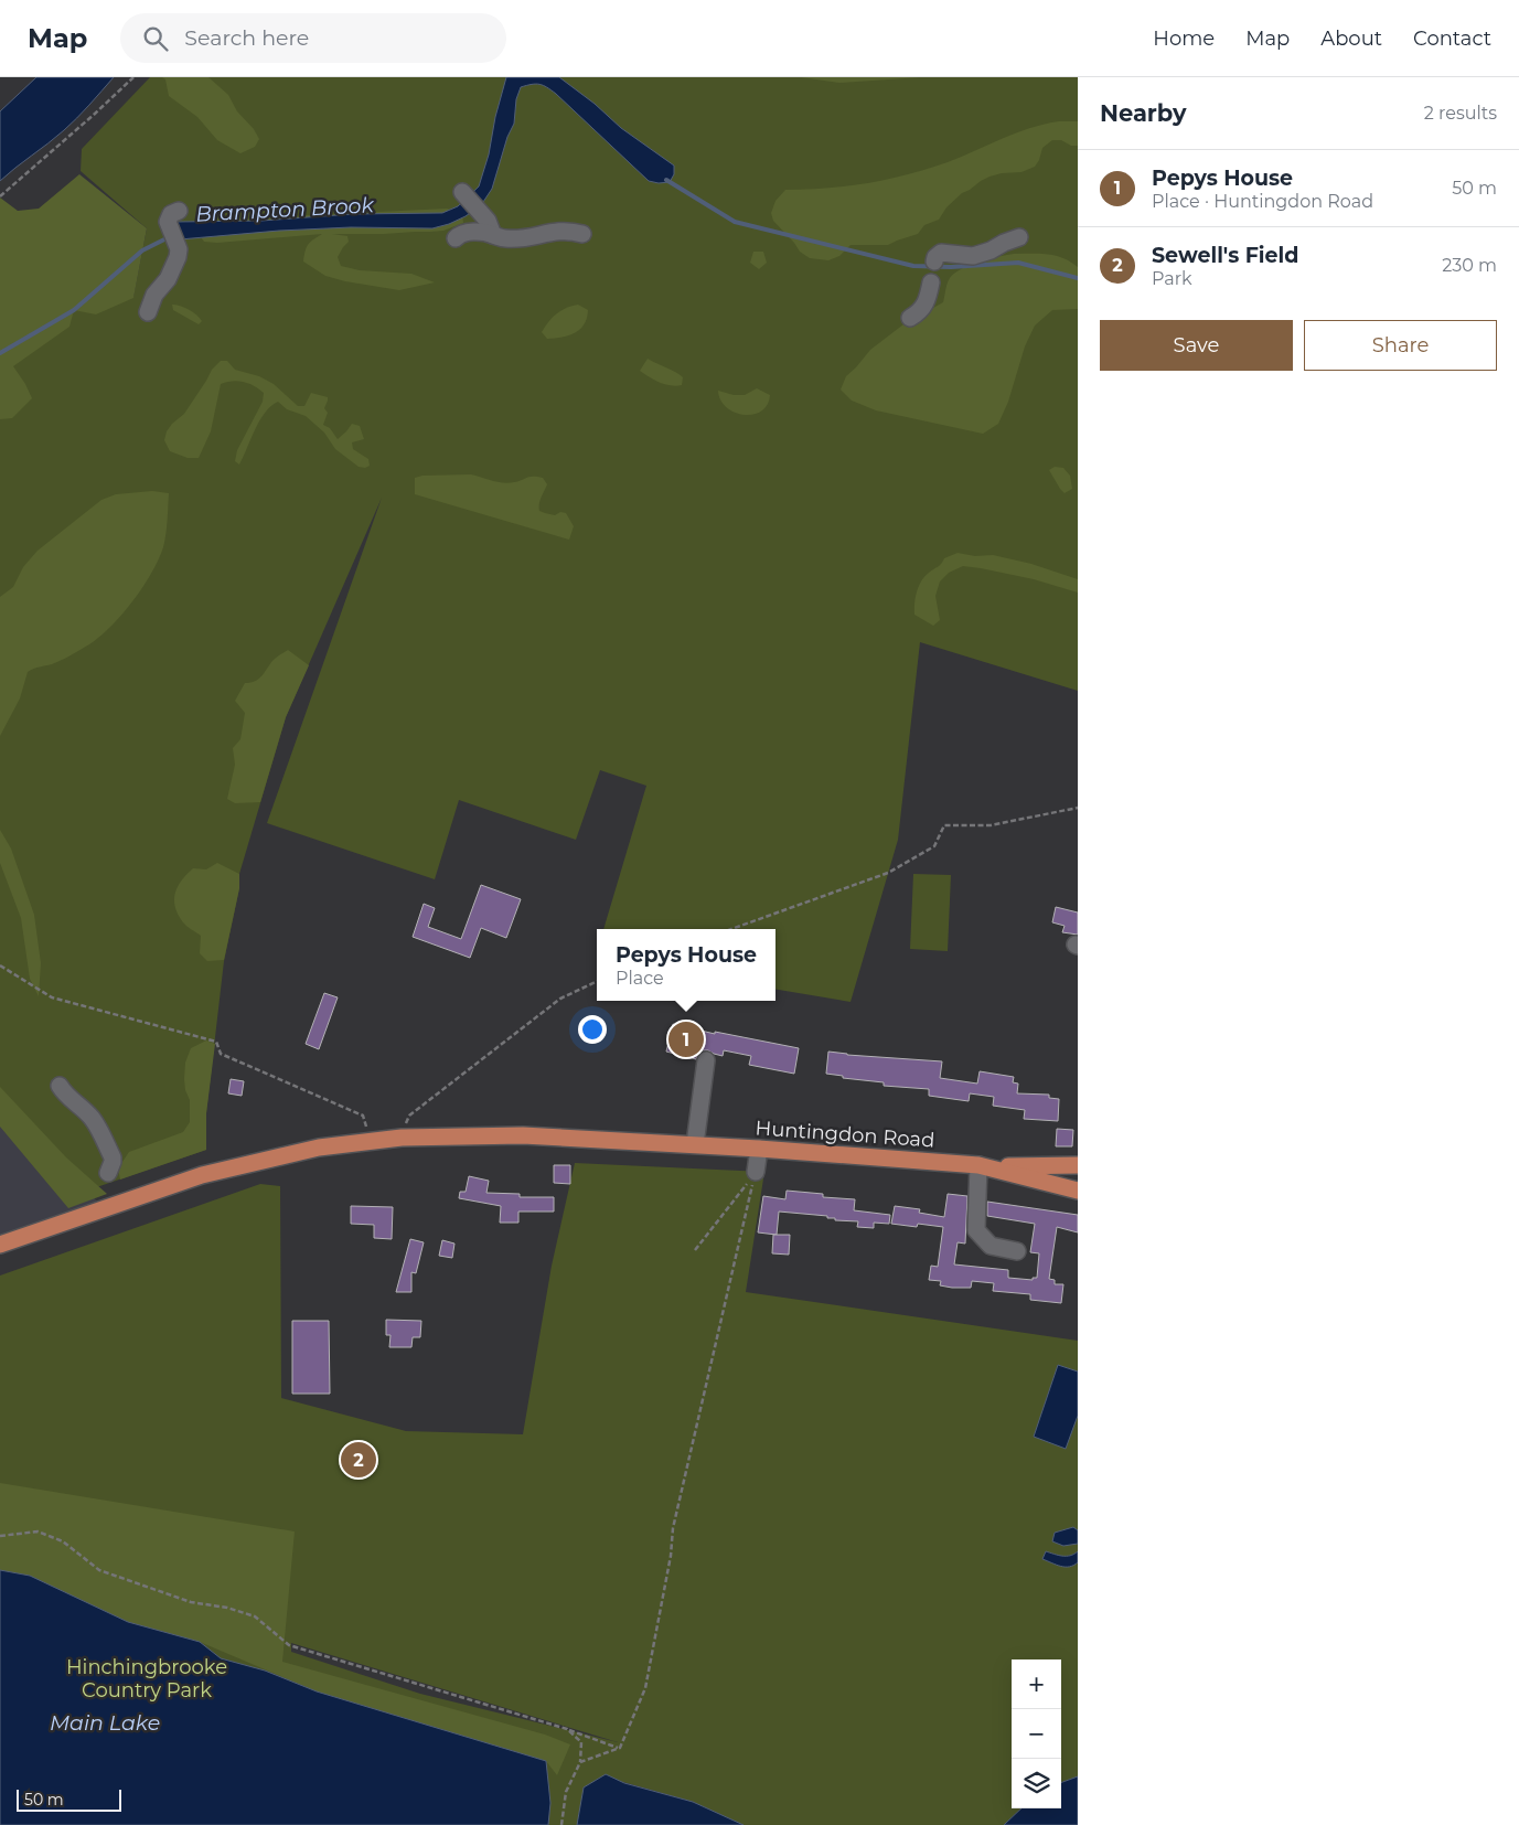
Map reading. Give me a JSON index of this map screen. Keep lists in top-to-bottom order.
{
  "streets": {
    "main road": ["Huntingdon Road"]
  },
  "water": ["Brampton Brook", "Main Lake"],
  "parks": ["Hinchingbrooke Country Park"],
  "scale_bar": "50 m",
  "page": {
    "header": "Map",
    "search": "Search here",
    "nav": [
      "Home",
      "Map",
      "About",
      "Contact"
    ],
    "heading": ["Nearby", "2 results"],
    "list": [
      {
        "mark": "1",
        "name": "Pepys House",
        "note": "Place · Huntingdon Road",
        "value": "50 m"
      },
      {
        "mark": "2",
        "name": "Sewell's Field",
        "note": "Park",
        "value": "230 m"
      }
    ],
    "buttons": ["Save", "Share"],
    "popup": ["Pepys House", "Place"],
    "pins": ["1", "2"],
    "map_buttons": ["+", "−"],
    "scale": "50 m"
  }
}
